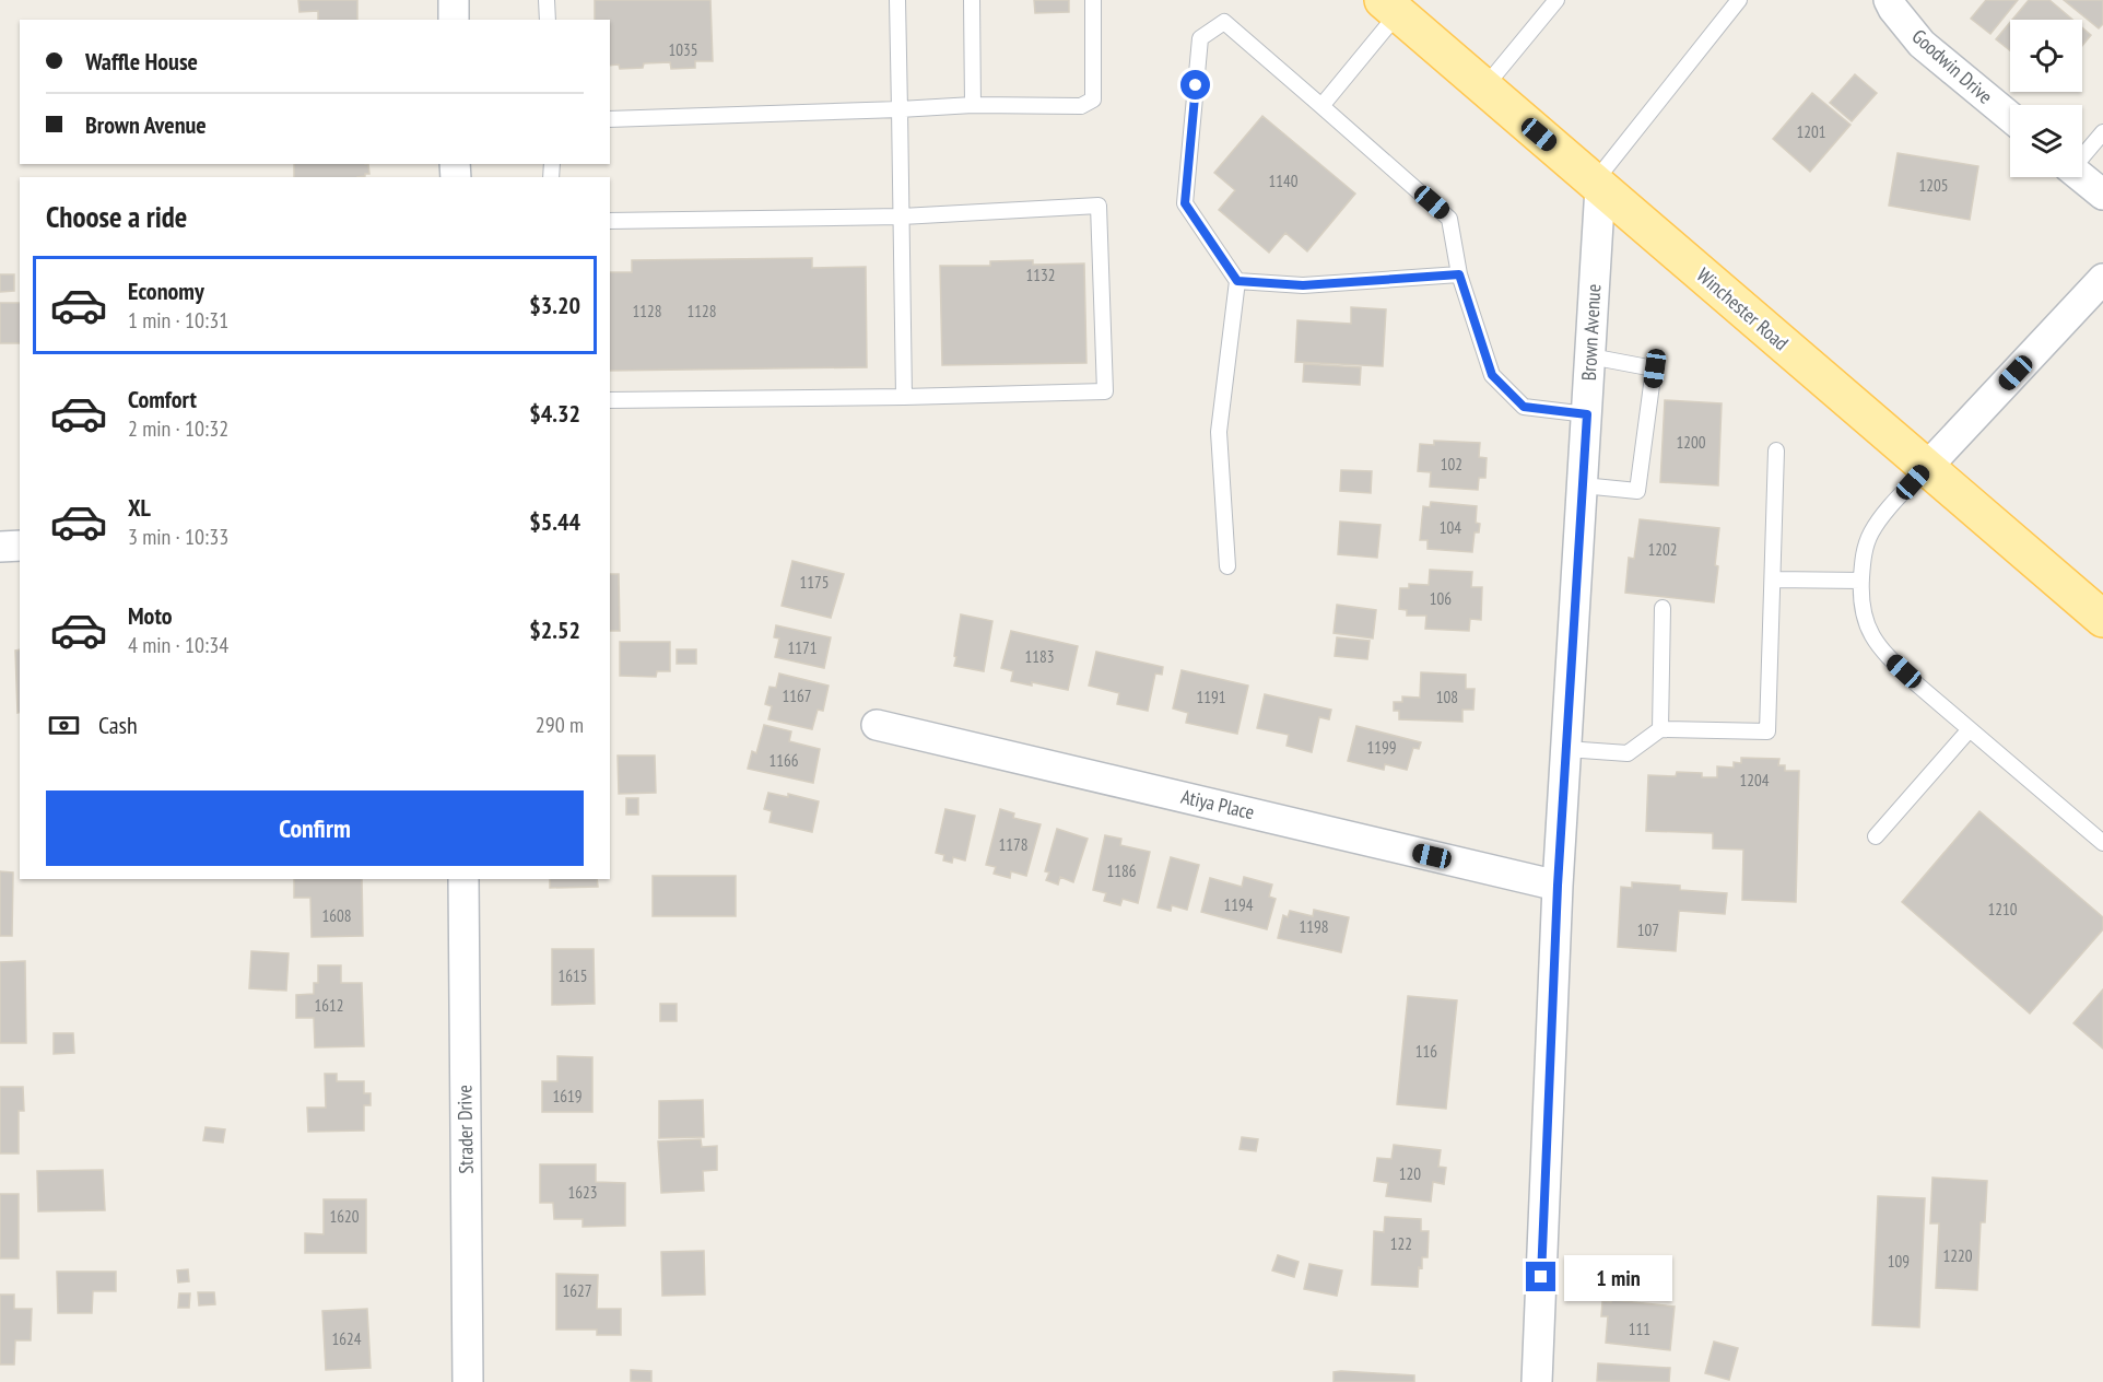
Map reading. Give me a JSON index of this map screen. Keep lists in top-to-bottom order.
{
  "streets": {
    "main road": ["Winchester Road"],
    "street": [
      "Goodwin Drive",
      "Brown Avenue",
      "Atiya Place",
      "Strader Drive"
    ]
  },
  "crossings": [
    ["Winchester Road", "Brown Avenue"],
    ["Brown Avenue", "Atiya Place"]
  ],
  "house_numbers": [
    "1035",
    "1201",
    "1140",
    "1205",
    "1132",
    "1128",
    "1128",
    "1200",
    "102",
    "104",
    "1202",
    "1175",
    "106",
    "1171",
    "1183",
    "1167",
    "1191",
    "108",
    "1199",
    "1166",
    "1204",
    "1178",
    "1186",
    "1194",
    "1210",
    "1608",
    "1198",
    "107",
    "1615",
    "1612",
    "116",
    "1619",
    "120",
    "1623",
    "1620",
    "122",
    "1220",
    "109",
    "1627",
    "111",
    "1624"
  ],
  "page": {
    "banner": ["Waffle House", "Brown Avenue"],
    "heading": "Choose a ride",
    "list": [
      {
        "name": "Economy",
        "note": "1 min · 10:31",
        "value": "$3.20"
      },
      {
        "name": "Comfort",
        "note": "2 min · 10:32",
        "value": "$4.32"
      },
      {
        "name": "XL",
        "note": "3 min · 10:33",
        "value": "$5.44"
      },
      {
        "name": "Moto",
        "note": "4 min · 10:34",
        "value": "$2.52"
      }
    ],
    "pay": ["Cash", "290 m"],
    "buttons": "Confirm",
    "bubble": "1 min"
  }
}
